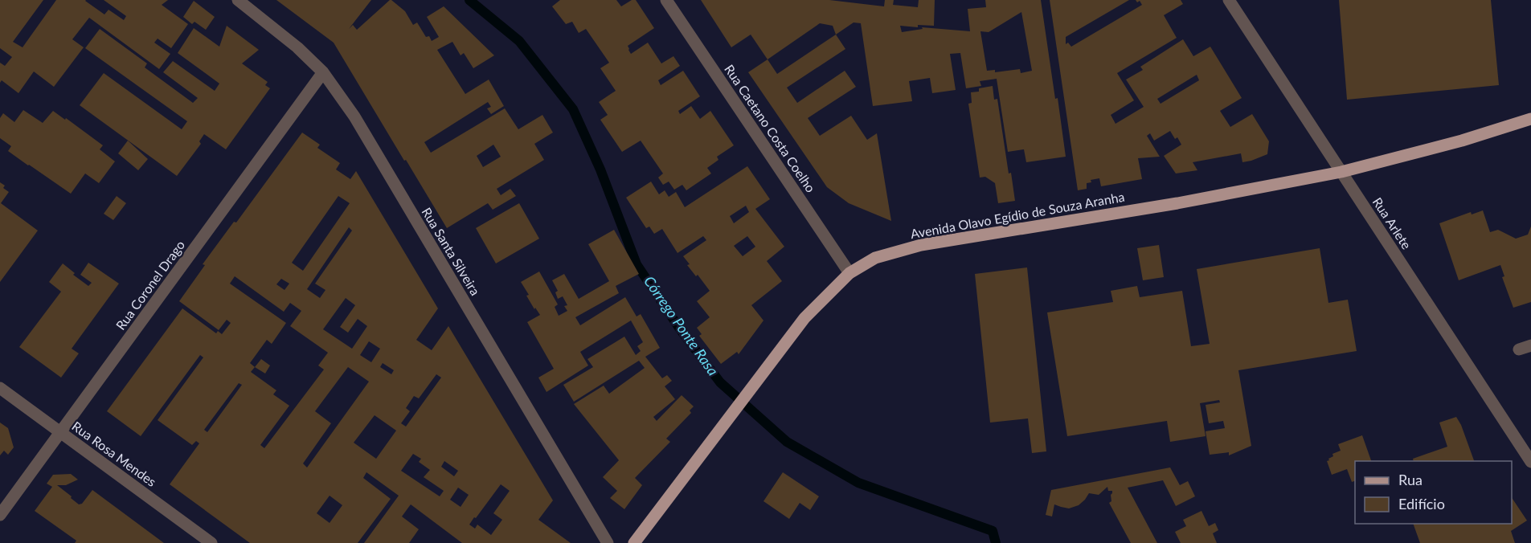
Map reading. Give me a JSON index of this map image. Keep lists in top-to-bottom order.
{
  "streets": {
    "main road": ["Avenida Olavo Egídio de Souza Aranha"],
    "street": [
      "Rua Caetano Costa Coelho",
      "Rua Arlete",
      "Rua Santa Silveira",
      "Rua Coronel Drago",
      "Rua Rosa Mendes"
    ]
  },
  "crossings": [
    ["Rua Caetano Costa Coelho", "Avenida Olavo Egídio de Souza Aranha"],
    ["Avenida Olavo Egídio de Souza Aranha", "Rua Arlete"],
    ["Rua Santa Silveira", "Rua Coronel Drago"],
    ["Rua Coronel Drago", "Rua Rosa Mendes"]
  ],
  "water": ["Córrego Ponte Rasa"],
  "legend": ["Rua", "Edifício"]
}
